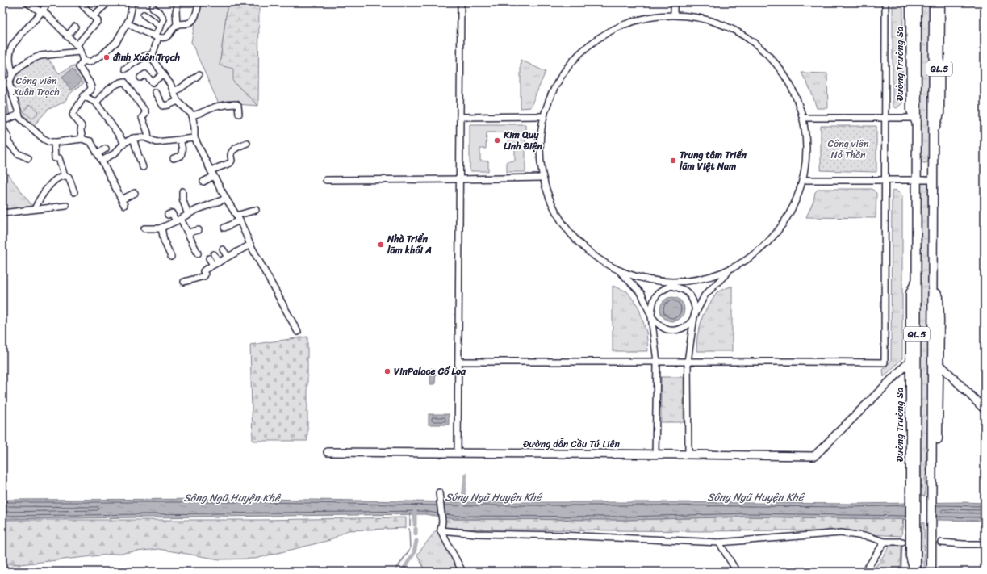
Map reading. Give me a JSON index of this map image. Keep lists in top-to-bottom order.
{
  "streets": {
    "highway": ["Đường Trường Sa", "QL.5"],
    "main road": ["Đường dẫn Cầu Tứ Liên"]
  },
  "crossings": [
    ["Đường Trường Sa", "Đường dẫn Cầu Tứ Liên"]
  ],
  "water": ["Sông Ngũ Huyện Khê"],
  "parks": ["Công viên Xuân Trạch", "Công viên Nỏ Thần"],
  "places": [
    "đình Xuân Trạch",
    "Kim Quy Linh Điện",
    "Trung tâm Triển lãm Việt Nam",
    "Nhà Triển lãm khối A",
    "VinPalace Cổ Loa"
  ]
}
